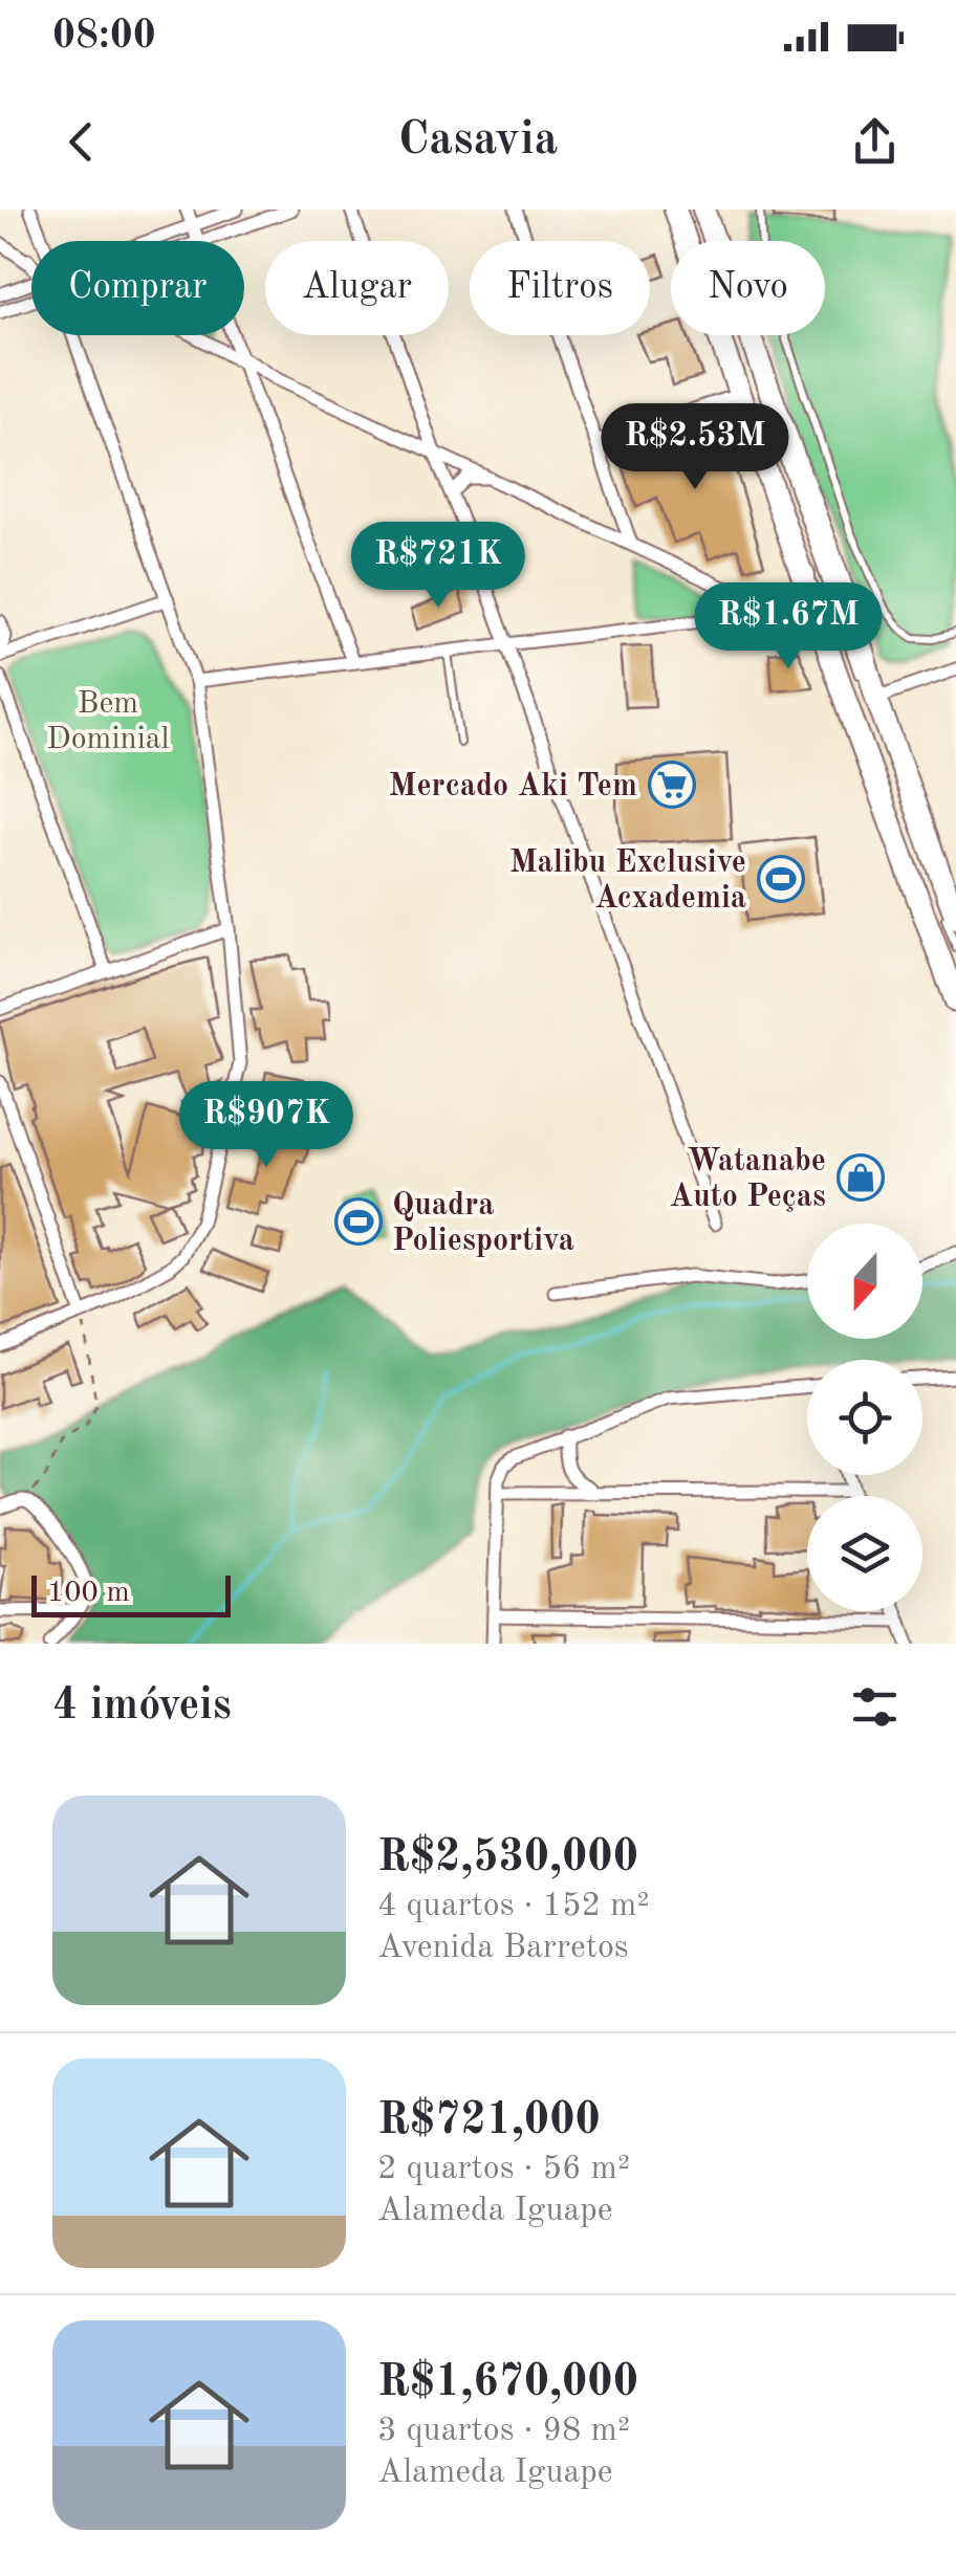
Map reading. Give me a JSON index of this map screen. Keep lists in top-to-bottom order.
{
  "parks": ["Bem Dominial"],
  "places": {
    "supermarket": ["Mercado Aki Tem"],
    "sports": ["Malibu Exclusive Acxademia", "Quadra Poliesportiva"],
    "shop": ["Watanabe Auto Peças"]
  },
  "scale_bar": "100 m",
  "north": "bottom",
  "page": {
    "status": "08:00",
    "header": "Casavia",
    "chip": [
      "Comprar",
      "Alugar",
      "Filtros",
      "Novo"
    ],
    "price": [
      "R$2.53M",
      "R$721K",
      "R$1.67M",
      "R$907K"
    ],
    "scale": "100 m",
    "heading": "4 imóveis",
    "list": [
      {
        "name": "R$2,530,000",
        "note": "4 quartos · 152 m² · Avenida Barretos"
      },
      {
        "name": "R$721,000",
        "note": "2 quartos · 56 m² · Alameda Iguape"
      },
      {
        "name": "R$1,670,000",
        "note": "3 quartos · 98 m² · Alameda Iguape"
      }
    ]
  }
}
